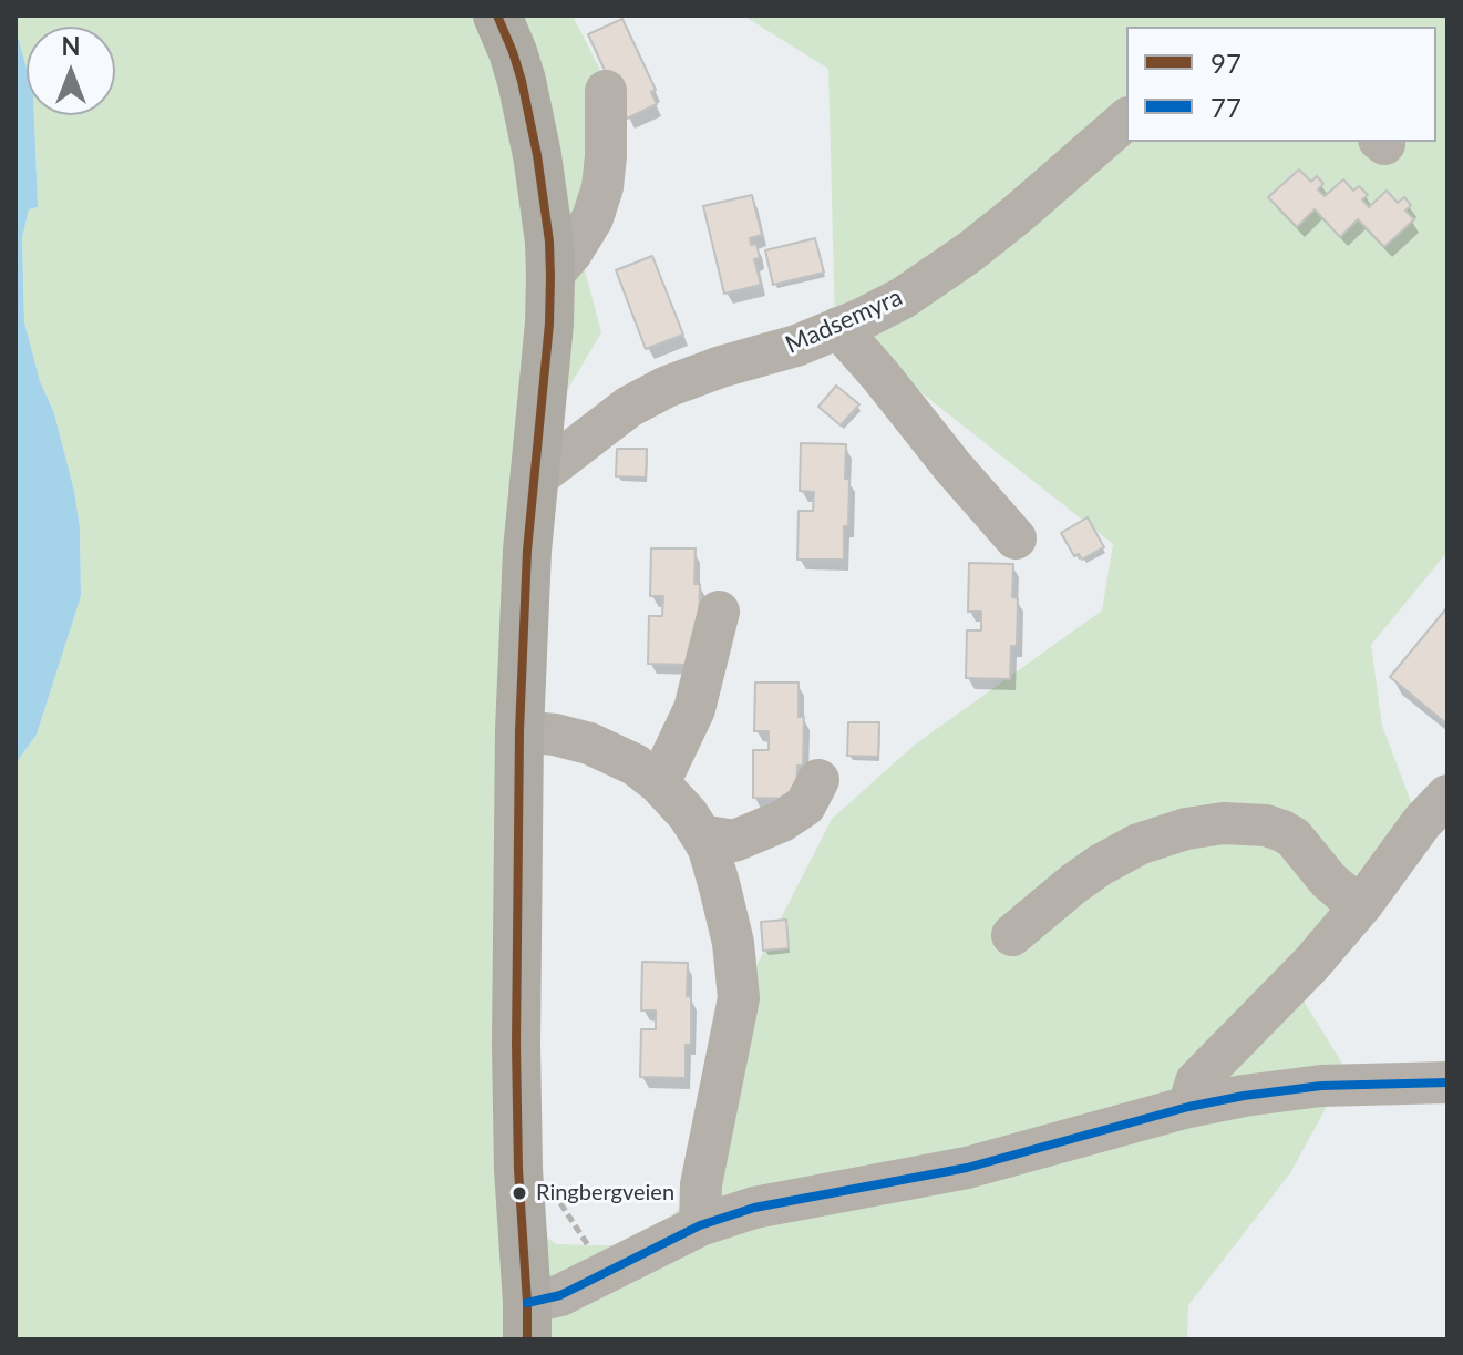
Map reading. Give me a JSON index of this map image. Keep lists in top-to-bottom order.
{
  "streets": {
    "street": ["Madsemyra"]
  },
  "places": ["Ringbergveien"],
  "lines": ["transit line 97", "transit line 77"],
  "legend": ["97", "77"],
  "north": "top"
}
